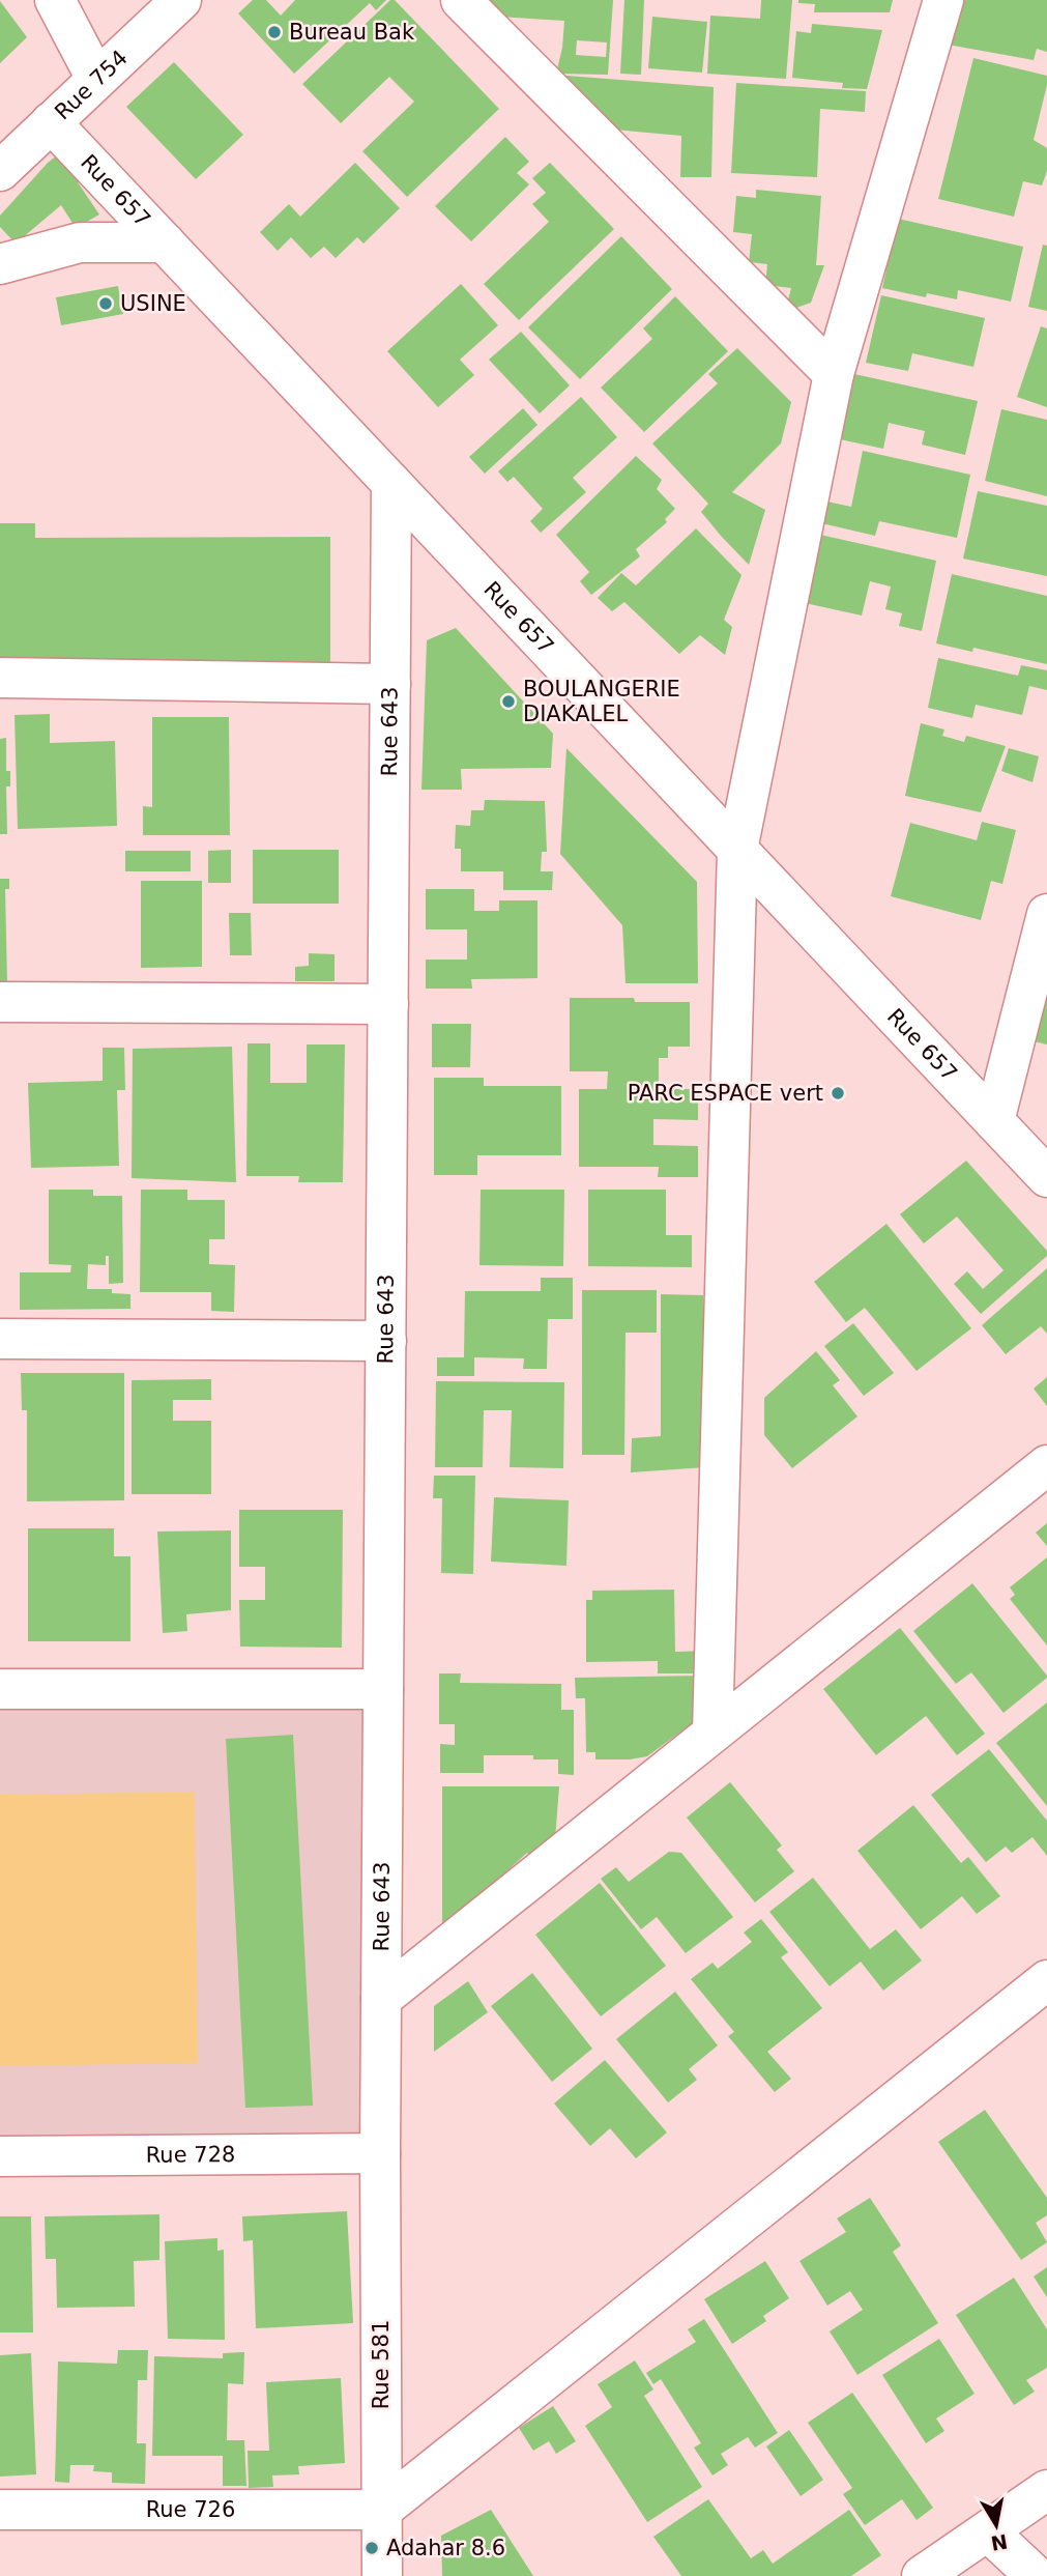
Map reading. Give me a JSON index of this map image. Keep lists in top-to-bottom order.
{
  "streets": {
    "street": [
      "Rue 754",
      "Rue 657",
      "Rue 643",
      "Rue 728",
      "Rue 581",
      "Rue 726"
    ]
  },
  "crossings": [
    ["Rue 754", "Rue 657"],
    ["Rue 657", "Rue 643"],
    ["Rue 643", "Rue 728"],
    ["Rue 643", "Rue 581"],
    ["Rue 728", "Rue 581"],
    ["Rue 581", "Rue 726"]
  ],
  "places": [
    "Bureau Bak",
    "USINE",
    "BOULANGERIE DIAKALEL",
    "PARC ESPACE vert",
    "Adahar 8.6"
  ],
  "north": "bottom"
}
